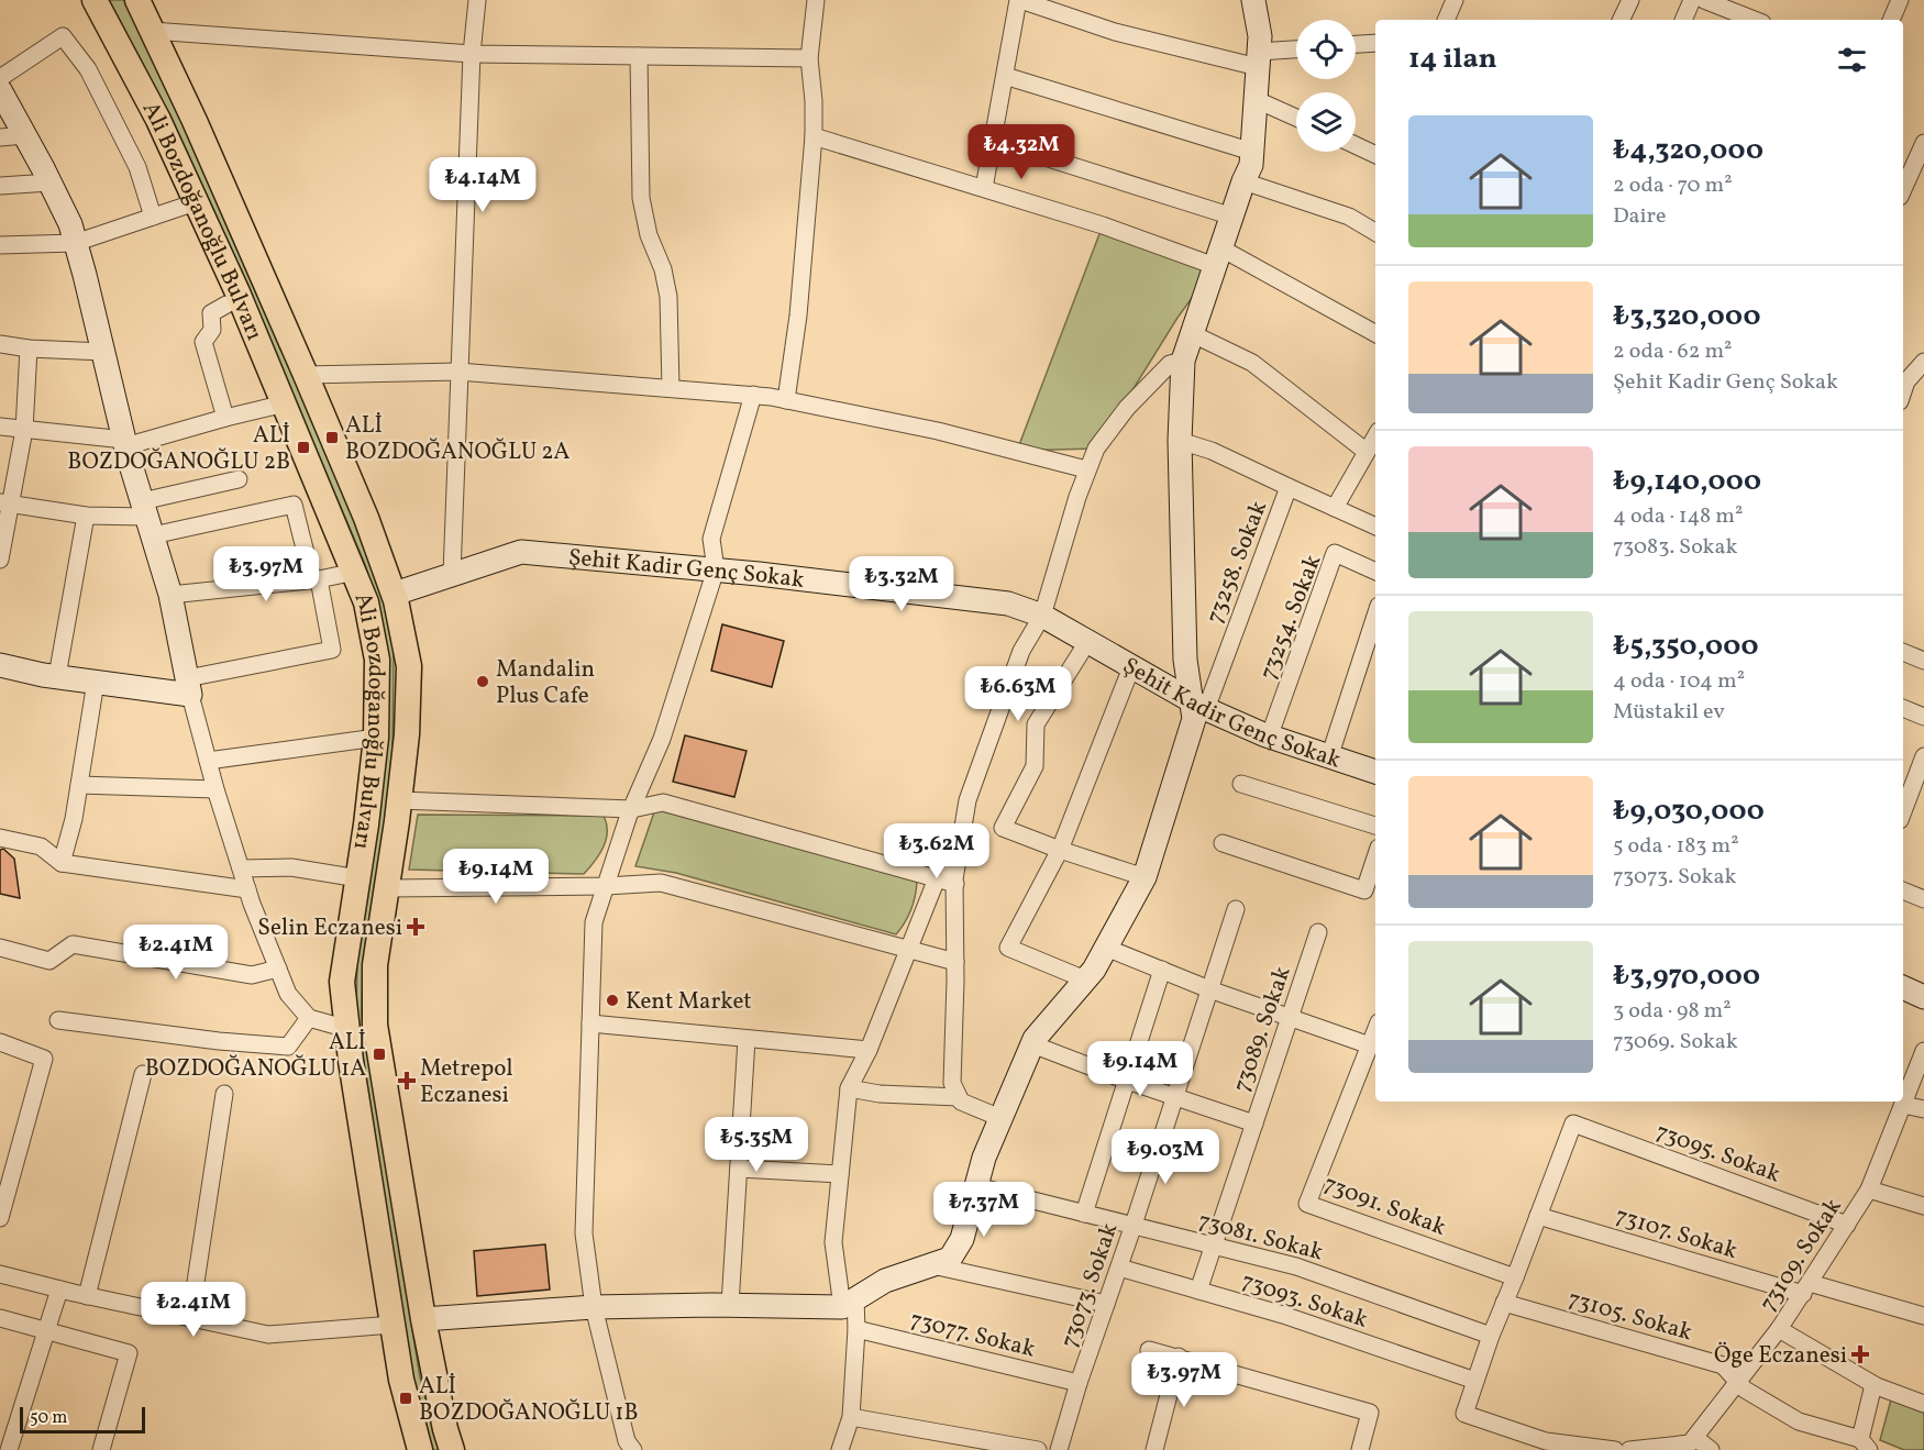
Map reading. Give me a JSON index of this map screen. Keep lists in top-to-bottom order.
{
  "streets": {
    "main road": ["Ali Bozdoğanoğlu Bulvarı"],
    "street": [
      "73258. Sokak",
      "Şehit Kadir Genç Sokak",
      "73254. Sokak",
      "73089. Sokak",
      "73095. Sokak",
      "73091. Sokak",
      "73107. Sokak",
      "73081. Sokak",
      "73109. Sokak",
      "73073. Sokak",
      "73093. Sokak",
      "73105. Sokak",
      "73077. Sokak"
    ]
  },
  "crossings": [
    ["Ali Bozdoğanoğlu Bulvarı", "Şehit Kadir Genç Sokak"],
    ["73258. Sokak", "Şehit Kadir Genç Sokak"],
    ["Şehit Kadir Genç Sokak", "73254. Sokak"],
    ["73089. Sokak", "73081. Sokak"],
    ["73089. Sokak", "73093. Sokak"],
    ["73095. Sokak", "73107. Sokak"],
    ["73095. Sokak", "73109. Sokak"],
    ["73107. Sokak", "73109. Sokak"],
    ["73081. Sokak", "73073. Sokak"],
    ["73109. Sokak", "73105. Sokak"],
    ["73073. Sokak", "73093. Sokak"],
    ["73073. Sokak", "73077. Sokak"]
  ],
  "places": {
    "transit": [
      "ALİ BOZDOĞANOĞLU 2A",
      "ALİ BOZDOĞANOĞLU 2B",
      "ALİ BOZDOĞANOĞLU 1A",
      "ALİ BOZDOĞANOĞLU 1B"
    ],
    "other": ["Mandalin Plus Cafe", "Kent Market"],
    "health": ["Selin Eczanesi", "Metrepol Eczanesi", "Öge Eczanesi"]
  },
  "scale_bar": "50 m",
  "page": {
    "heading": "14 ilan",
    "list": [
      {
        "name": "₺4,320,000",
        "note": "2 oda · 70 m² · Daire"
      },
      {
        "name": "₺3,320,000",
        "note": "2 oda · 62 m² · Şehit Kadir Genç Sokak"
      },
      {
        "name": "₺9,140,000",
        "note": "4 oda · 148 m² · 73083. Sokak"
      },
      {
        "name": "₺5,350,000",
        "note": "4 oda · 104 m² · Müstakil ev"
      },
      {
        "name": "₺9,030,000",
        "note": "5 oda · 183 m² · 73073. Sokak"
      },
      {
        "name": "₺3,970,000",
        "note": "3 oda · 98 m² · 73069. Sokak"
      }
    ],
    "price": [
      "₺4.32M",
      "₺4.14M",
      "₺3.97M",
      "₺3.32M",
      "₺6.63M",
      "₺3.62M",
      "₺9.14M",
      "₺2.41M",
      "₺9.14M",
      "₺5.35M",
      "₺9.03M",
      "₺7.37M",
      "₺2.41M",
      "₺3.97M"
    ],
    "scale": "50 m"
  }
}
